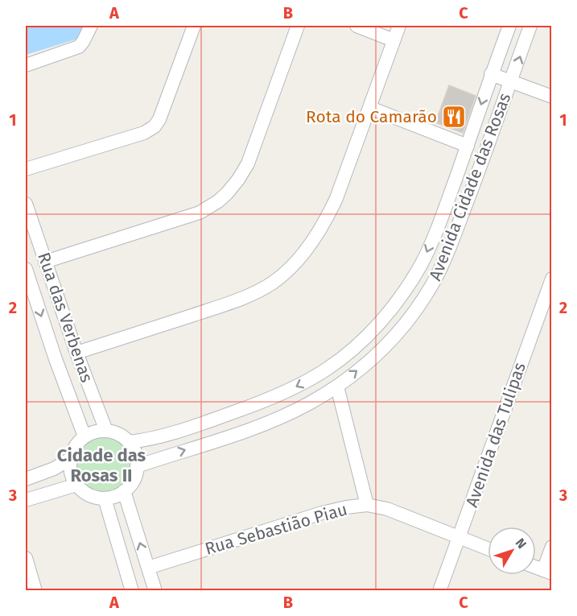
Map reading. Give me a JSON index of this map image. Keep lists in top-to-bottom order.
{
  "streets": {
    "street": [
      "Avenida Cidade das Rosas",
      "Rua das Verbenas",
      "Avenida das Tulipas",
      "Rua Sebastião Piau"
    ]
  },
  "crossings": [
    ["Avenida Cidade das Rosas", "Rua das Verbenas"],
    ["Avenida das Tulipas", "Rua Sebastião Piau"]
  ],
  "districts": ["Cidade das Rosas II"],
  "places": {
    "restaurant": ["Rota do Camarão"]
  },
  "north": "top right",
  "grid": {
    "columns": ["A", "B", "C"],
    "rows": ["1", "2", "3"]
  }
}
